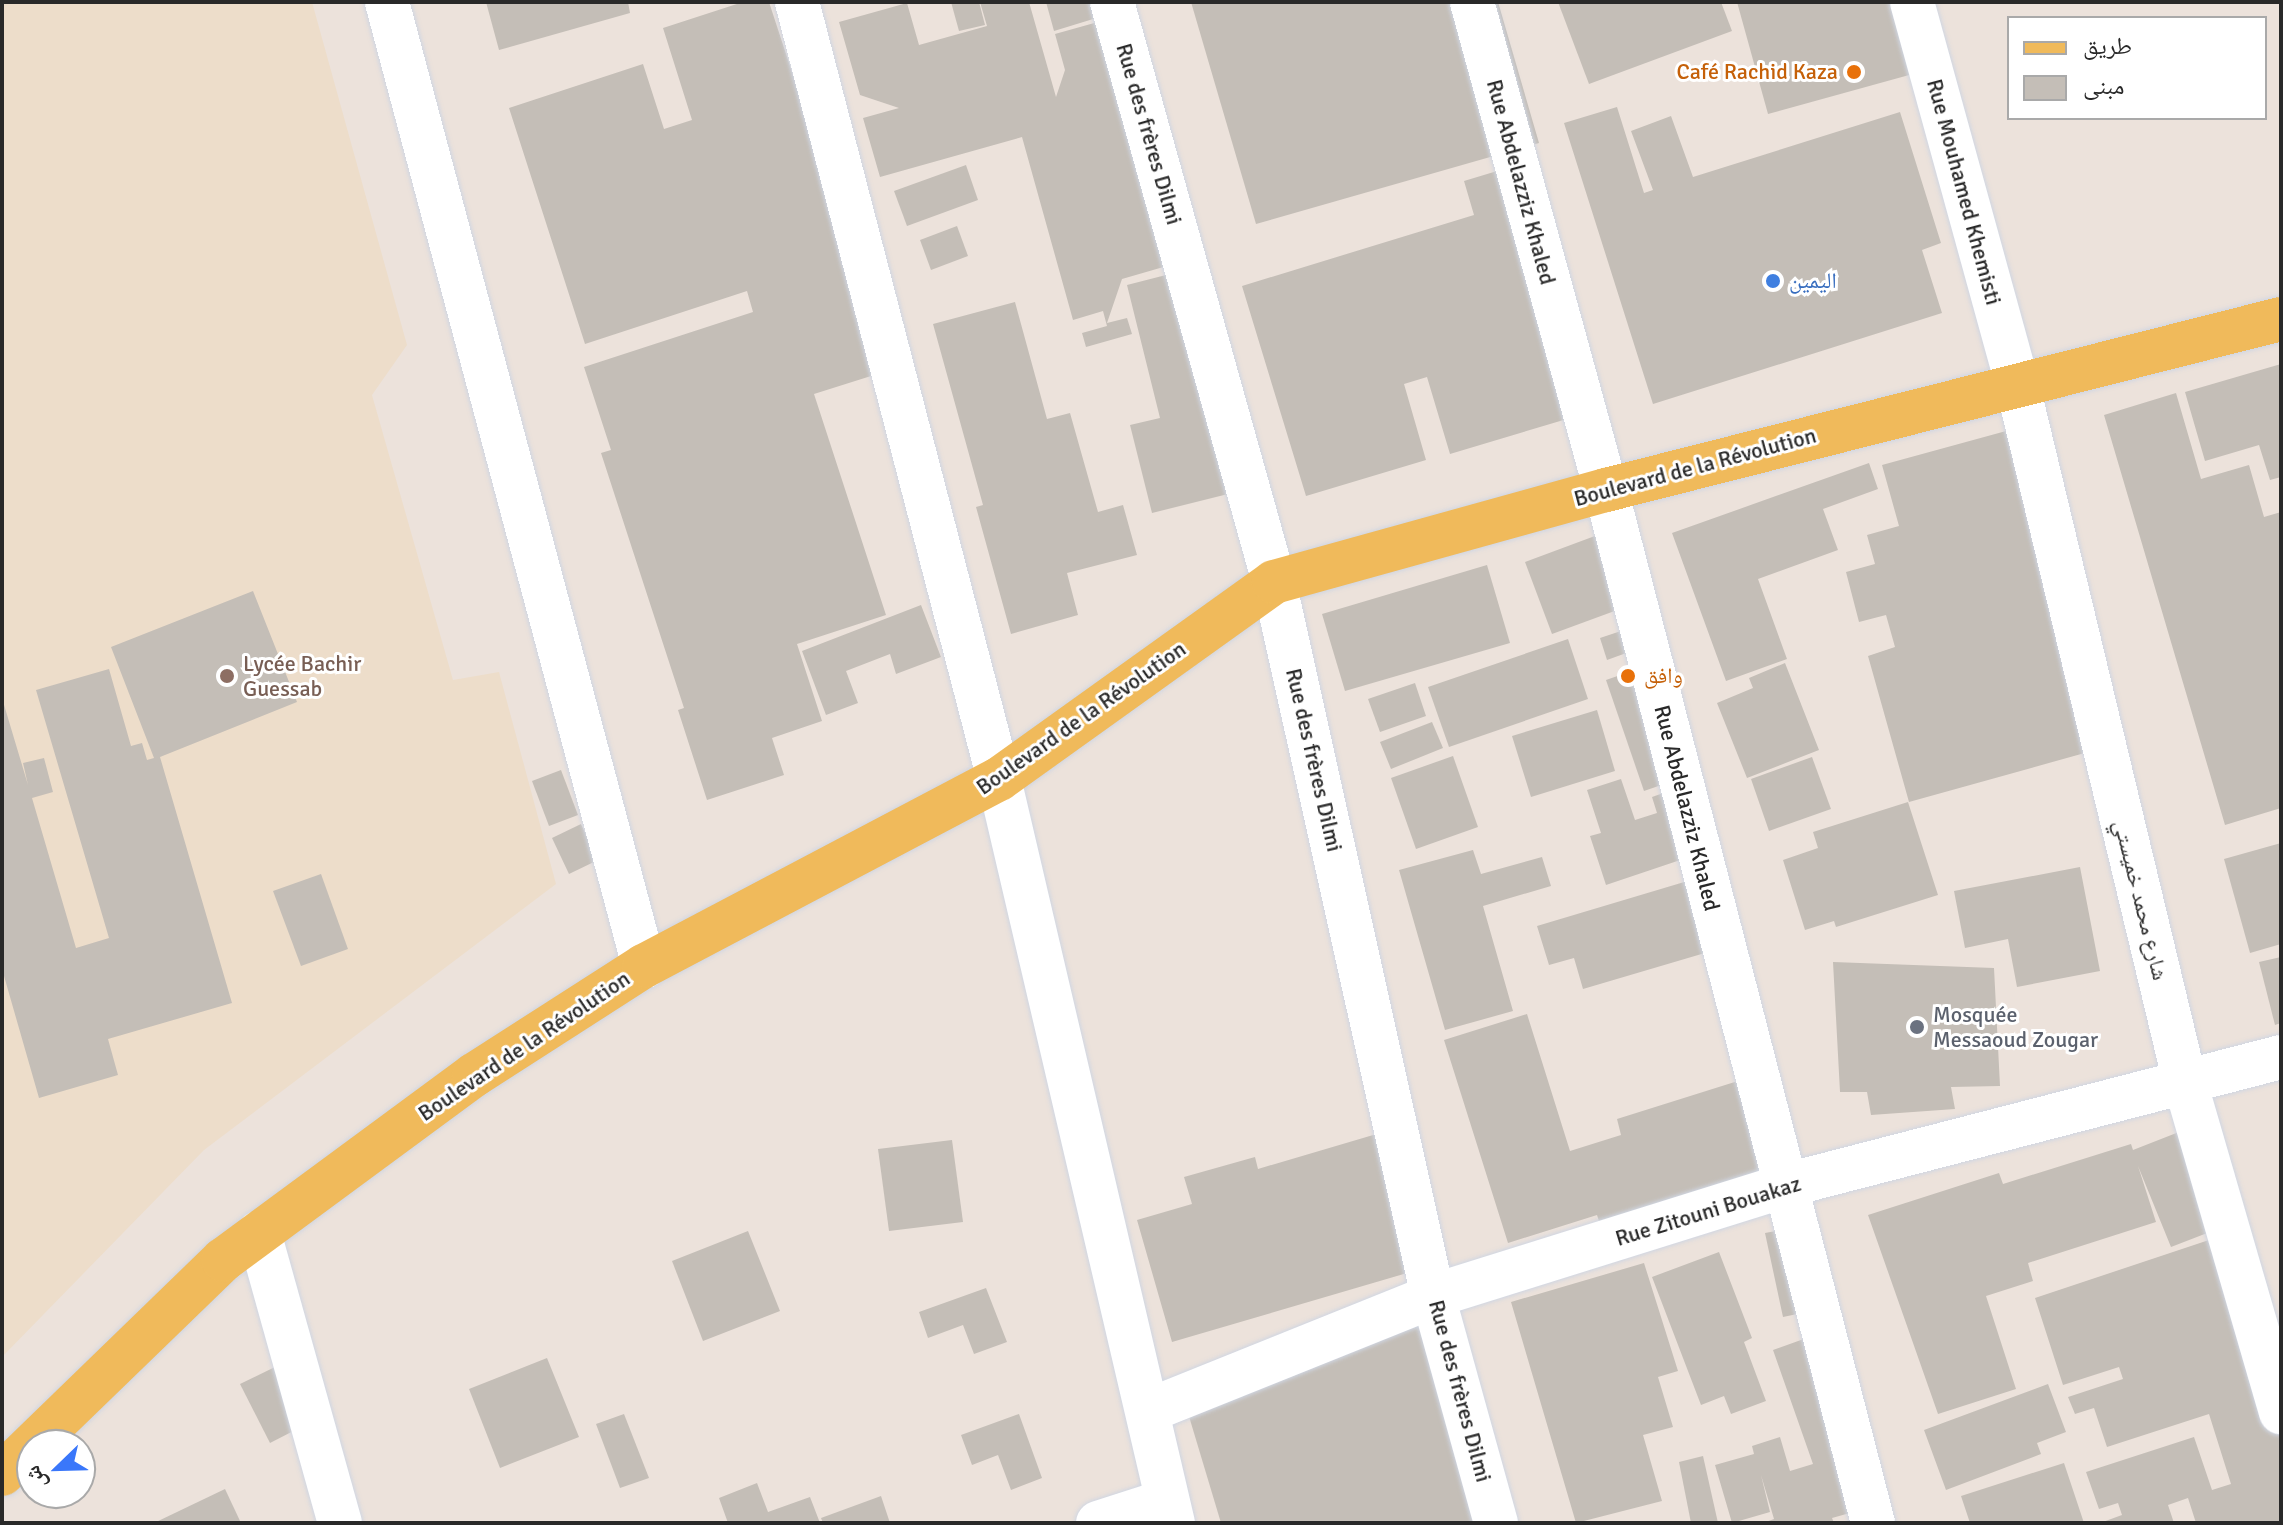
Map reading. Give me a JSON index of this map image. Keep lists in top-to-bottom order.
{
  "streets": {
    "main road": ["Boulevard de la Révolution"],
    "street": [
      "Rue des frères Dilmi",
      "Rue Abdelazziz Khaled",
      "Rue Mouhamed Khemisti",
      "شارع محمد خميستي",
      "Rue Zitouni Bouakaz"
    ]
  },
  "crossings": [
    ["Rue des frères Dilmi", "Boulevard de la Révolution"],
    ["Rue des frères Dilmi", "Rue Zitouni Bouakaz"],
    ["Rue Abdelazziz Khaled", "Boulevard de la Révolution"],
    ["Rue Abdelazziz Khaled", "Rue Zitouni Bouakaz"],
    ["Rue Mouhamed Khemisti", "Boulevard de la Révolution"],
    ["Rue Mouhamed Khemisti", "شارع محمد خميستي"],
    ["Boulevard de la Révolution", "شارع محمد خميستي"],
    ["شارع محمد خميستي", "Rue Zitouni Bouakaz"]
  ],
  "places": [
    "Café Rachid Kaza",
    "اليمين",
    "Lycée Bachir Guessab",
    "وافق",
    "Mosquée Messaoud Zougar"
  ],
  "legend": ["طريق", "مبنى"],
  "north": "bottom left"
}
